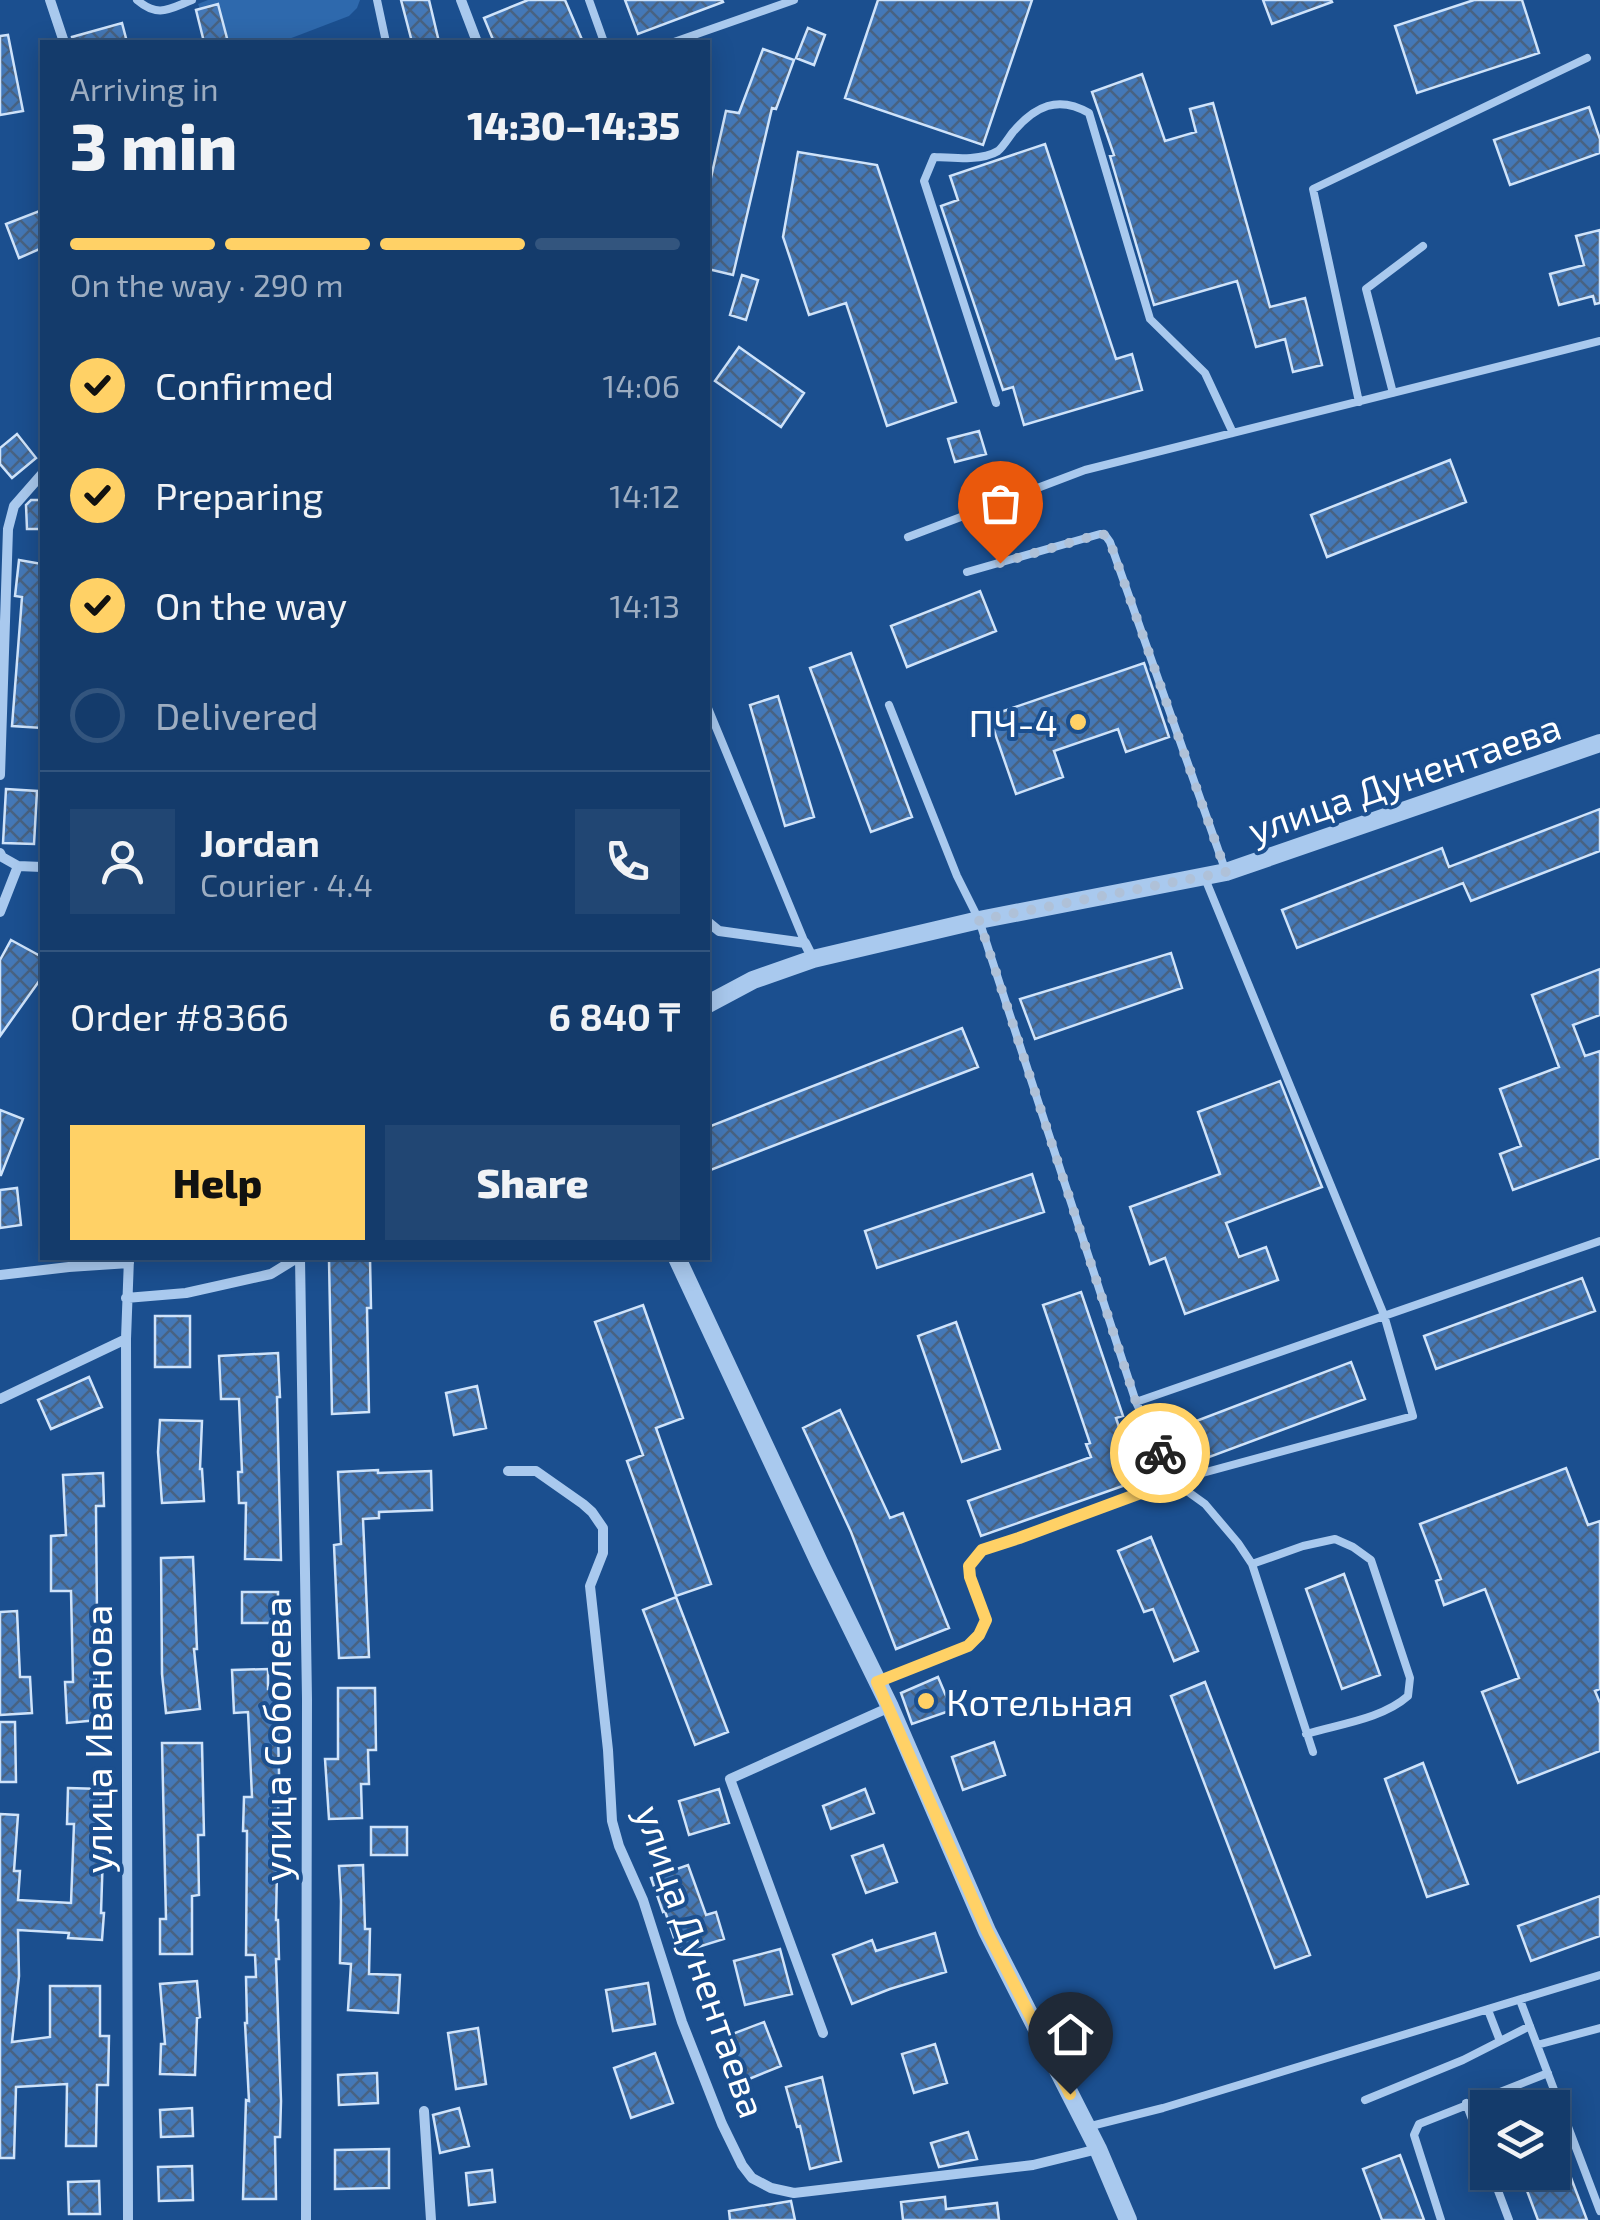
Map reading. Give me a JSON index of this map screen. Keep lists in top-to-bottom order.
{
  "streets": {
    "street": ["улица Дунентаева", "улица Иванова", "улица Соболева"]
  },
  "places": ["ПЧ-4", "Котельная"],
  "page": {
    "heading": ["3 min", "Arriving in", "14:30–14:35"],
    "panel": [
      "Jordan",
      "Courier · 4.4",
      "Order #8366",
      "6 840 ₸"
    ],
    "bar": "On the way · 290 m",
    "list": [
      ["Confirmed", "14:06"],
      ["Preparing", "14:12"],
      ["On the way", "14:13"],
      "Delivered"
    ],
    "buttons": ["Help", "Share"]
  }
}
